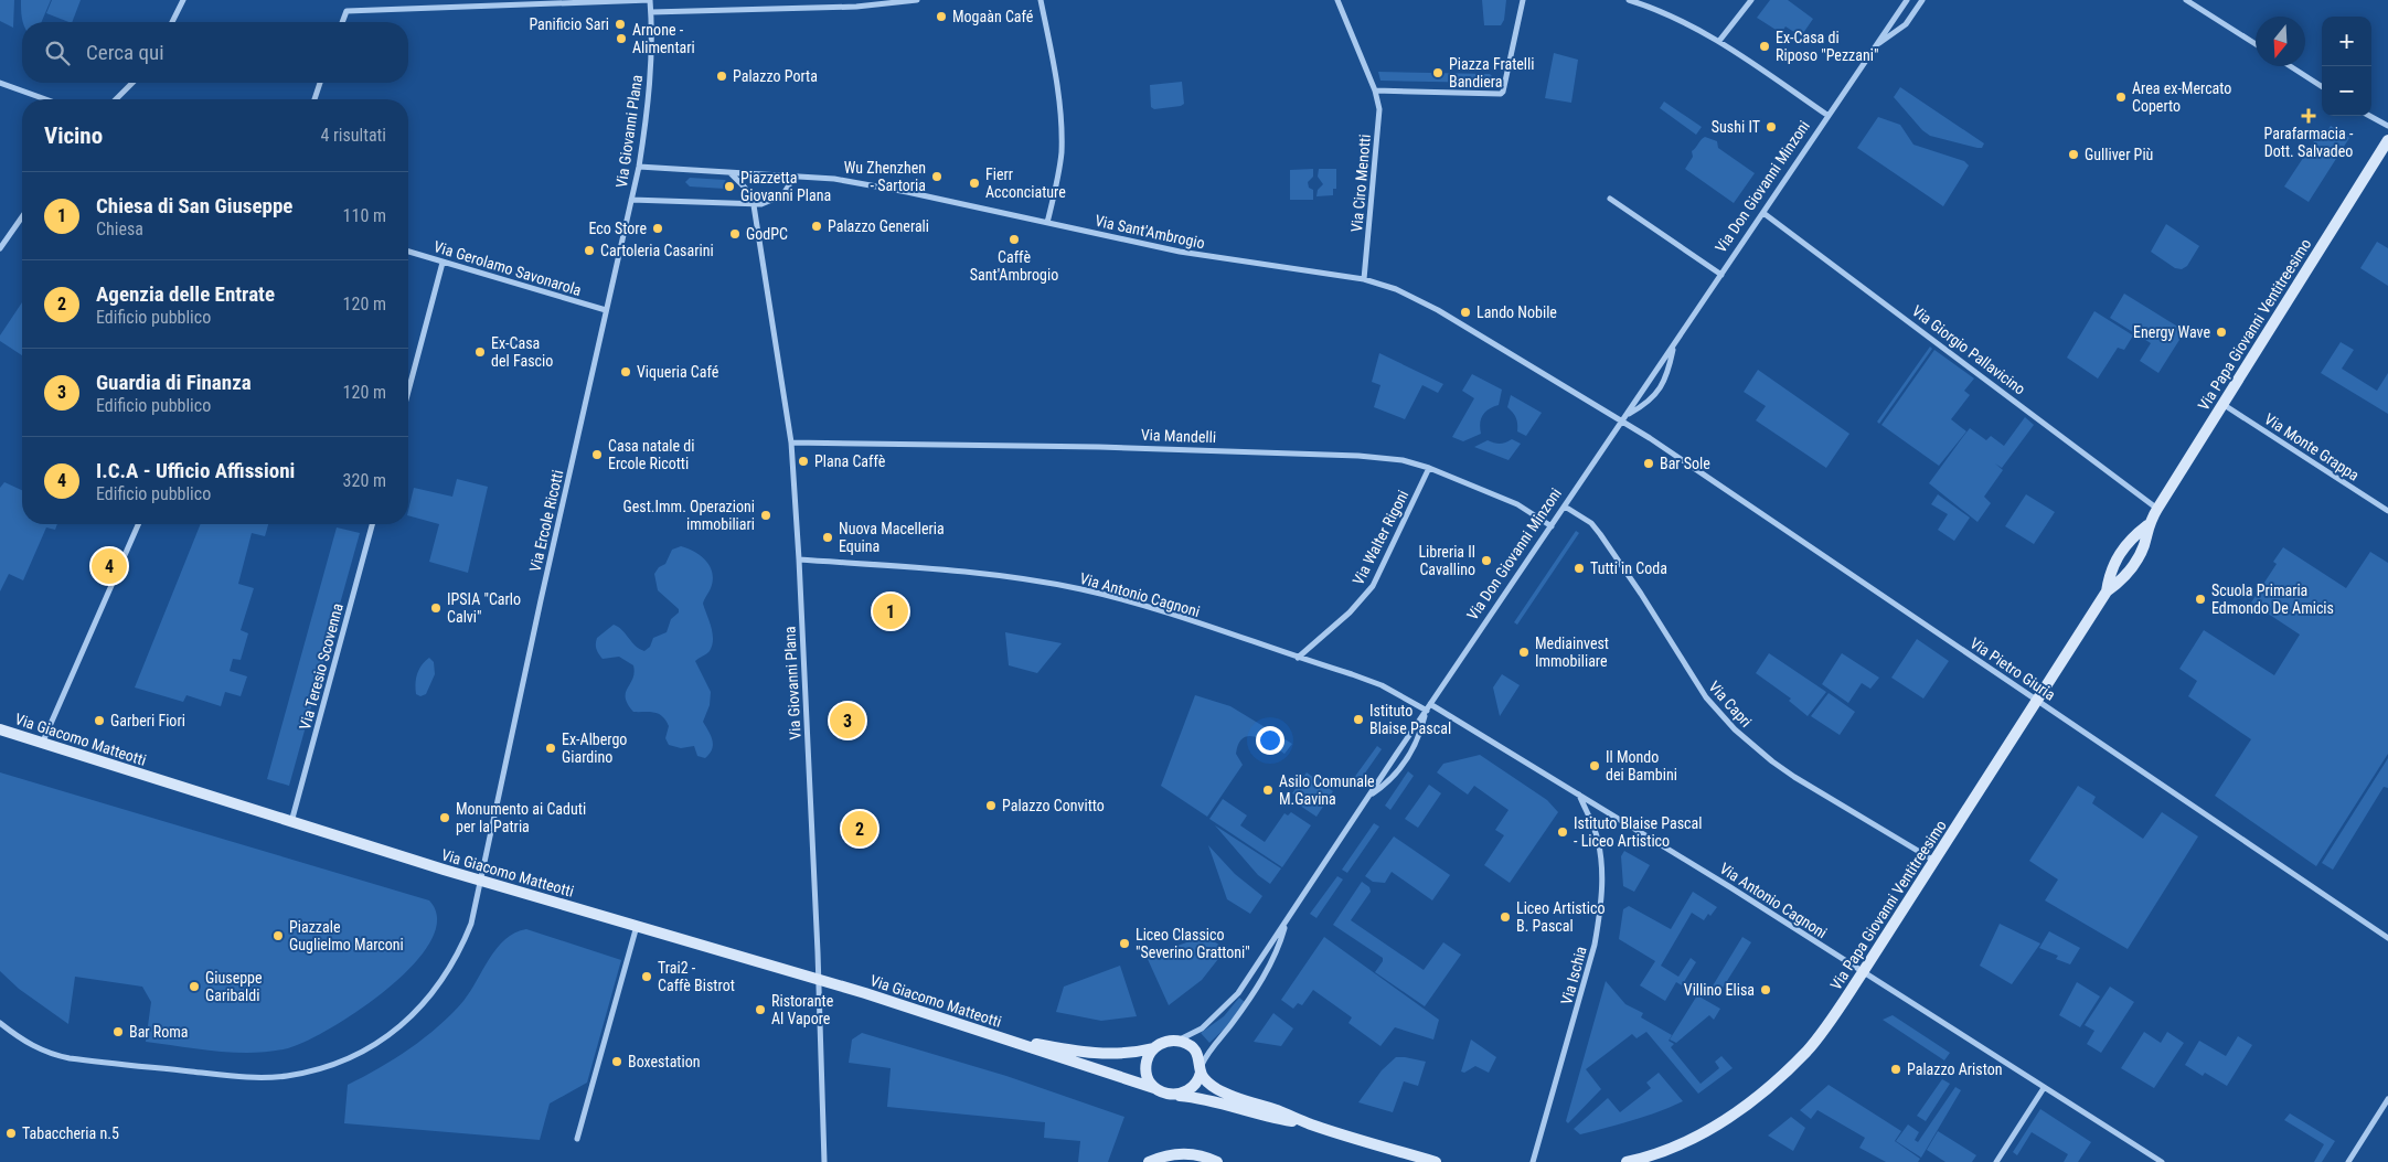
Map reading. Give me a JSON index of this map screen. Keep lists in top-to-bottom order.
{
  "streets": {
    "street": [
      "Via Giovanni Plana",
      "Via Ciro Menotti",
      "Via Don Giovanni Minzoni",
      "Via Sant'Ambrogio",
      "Via Gerolamo Savonarola",
      "Via Papa Giovanni Ventitreesimo",
      "Via Giorgio Pallavicino",
      "Via Mandelli",
      "Via Monte Grappa",
      "Via Ercole Ricotti",
      "Via Walter Rigoni",
      "Via Antonio Cagnoni",
      "Via Teresio Scovenna",
      "Via Pietro Giuria",
      "Via Capri",
      "Via Giacomo Matteotti",
      "Via Ischia"
    ]
  },
  "crossings": [
    ["Via Giovanni Plana", "Via Sant'Ambrogio"],
    ["Via Giovanni Plana", "Via Mandelli"],
    ["Via Giovanni Plana", "Via Ercole Ricotti"],
    ["Via Giovanni Plana", "Via Antonio Cagnoni"],
    ["Via Giovanni Plana", "Via Giacomo Matteotti"],
    ["Via Ciro Menotti", "Via Sant'Ambrogio"],
    ["Via Don Giovanni Minzoni", "Via Sant'Ambrogio"],
    ["Via Don Giovanni Minzoni", "Via Giorgio Pallavicino"],
    ["Via Don Giovanni Minzoni", "Via Mandelli"],
    ["Via Don Giovanni Minzoni", "Via Antonio Cagnoni"],
    ["Via Don Giovanni Minzoni", "Via Pietro Giuria"],
    ["Via Don Giovanni Minzoni", "Via Capri"],
    ["Via Don Giovanni Minzoni", "Via Giacomo Matteotti"],
    ["Via Sant'Ambrogio", "Via Pietro Giuria"],
    ["Via Gerolamo Savonarola", "Via Ercole Ricotti"],
    ["Via Papa Giovanni Ventitreesimo", "Via Giorgio Pallavicino"],
    ["Via Papa Giovanni Ventitreesimo", "Via Monte Grappa"],
    ["Via Papa Giovanni Ventitreesimo", "Via Antonio Cagnoni"],
    ["Via Papa Giovanni Ventitreesimo", "Via Pietro Giuria"],
    ["Via Papa Giovanni Ventitreesimo", "Via Capri"],
    ["Via Mandelli", "Via Walter Rigoni"],
    ["Via Ercole Ricotti", "Via Giacomo Matteotti"],
    ["Via Walter Rigoni", "Via Antonio Cagnoni"],
    ["Via Antonio Cagnoni", "Via Ischia"],
    ["Via Teresio Scovenna", "Via Giacomo Matteotti"]
  ],
  "places": {
    "other": [
      "Mogaàn Café",
      "Panificio Sari",
      "Arnone - Alimentari",
      "Ex-Casa di Riposo \"Pezzani\"",
      "Piazza Fratelli Bandiera",
      "Palazzo Porta",
      "Area ex-Mercato Coperto",
      "Sushi IT",
      "Gulliver Più",
      "Wu Zhenzhen - Sartoria",
      "Fierr Acconciature",
      "Piazzetta Giovanni Plana",
      "Palazzo Generali",
      "Eco Store",
      "GodPC",
      "Caffè Sant'Ambrogio",
      "Cartoleria Casarini",
      "Lando Nobile",
      "Energy Wave",
      "Ex-Casa del Fascio",
      "Viqueria Café",
      "Casa natale di Ercole Ricotti",
      "Plana Caffè",
      "Bar Sole",
      "Gest.Imm. Operazioni immobiliari",
      "Nuova Macelleria Equina",
      "Libreria Il Cavallino",
      "Tutti in Coda",
      "Scuola Primaria Edmondo De Amicis",
      "IPSIA \"Carlo Calvi\"",
      "Mediainvest Immobiliare",
      "Istituto Blaise Pascal",
      "Garberi Fiori",
      "Ex-Albergo Giardino",
      "Il Mondo dei Bambini",
      "Asilo Comunale M.Gavina",
      "Palazzo Convitto",
      "Monumento ai Caduti per la Patria",
      "Istituto Blaise Pascal - Liceo Artistico",
      "Liceo Artistico B. Pascal",
      "Piazzale Guglielmo Marconi",
      "Liceo Classico \"Severino Grattoni\"",
      "Trai2 - Caffè Bistrot",
      "Giuseppe Garibaldi",
      "Villino Elisa",
      "Ristorante Al Vapore",
      "Bar Roma",
      "Boxestation",
      "Palazzo Ariston",
      "Tabaccheria n.5"
    ],
    "health": ["Parafarmacia - Dott. Salvadeo"]
  },
  "north": "bottom",
  "page": {
    "map_buttons": ["+", "−"],
    "search": "Cerca qui",
    "heading": ["Vicino", "4 risultati"],
    "list": [
      {
        "mark": "1",
        "name": "Chiesa di San Giuseppe",
        "note": "Chiesa",
        "value": "110 m"
      },
      {
        "mark": "2",
        "name": "Agenzia delle Entrate",
        "note": "Edificio pubblico",
        "value": "120 m"
      },
      {
        "mark": "3",
        "name": "Guardia di Finanza",
        "note": "Edificio pubblico",
        "value": "120 m"
      },
      {
        "mark": "4",
        "name": "I.C.A - Ufficio Affissioni",
        "note": "Edificio pubblico",
        "value": "320 m"
      }
    ],
    "pins": [
      "4",
      "1",
      "3",
      "2"
    ]
  }
}
